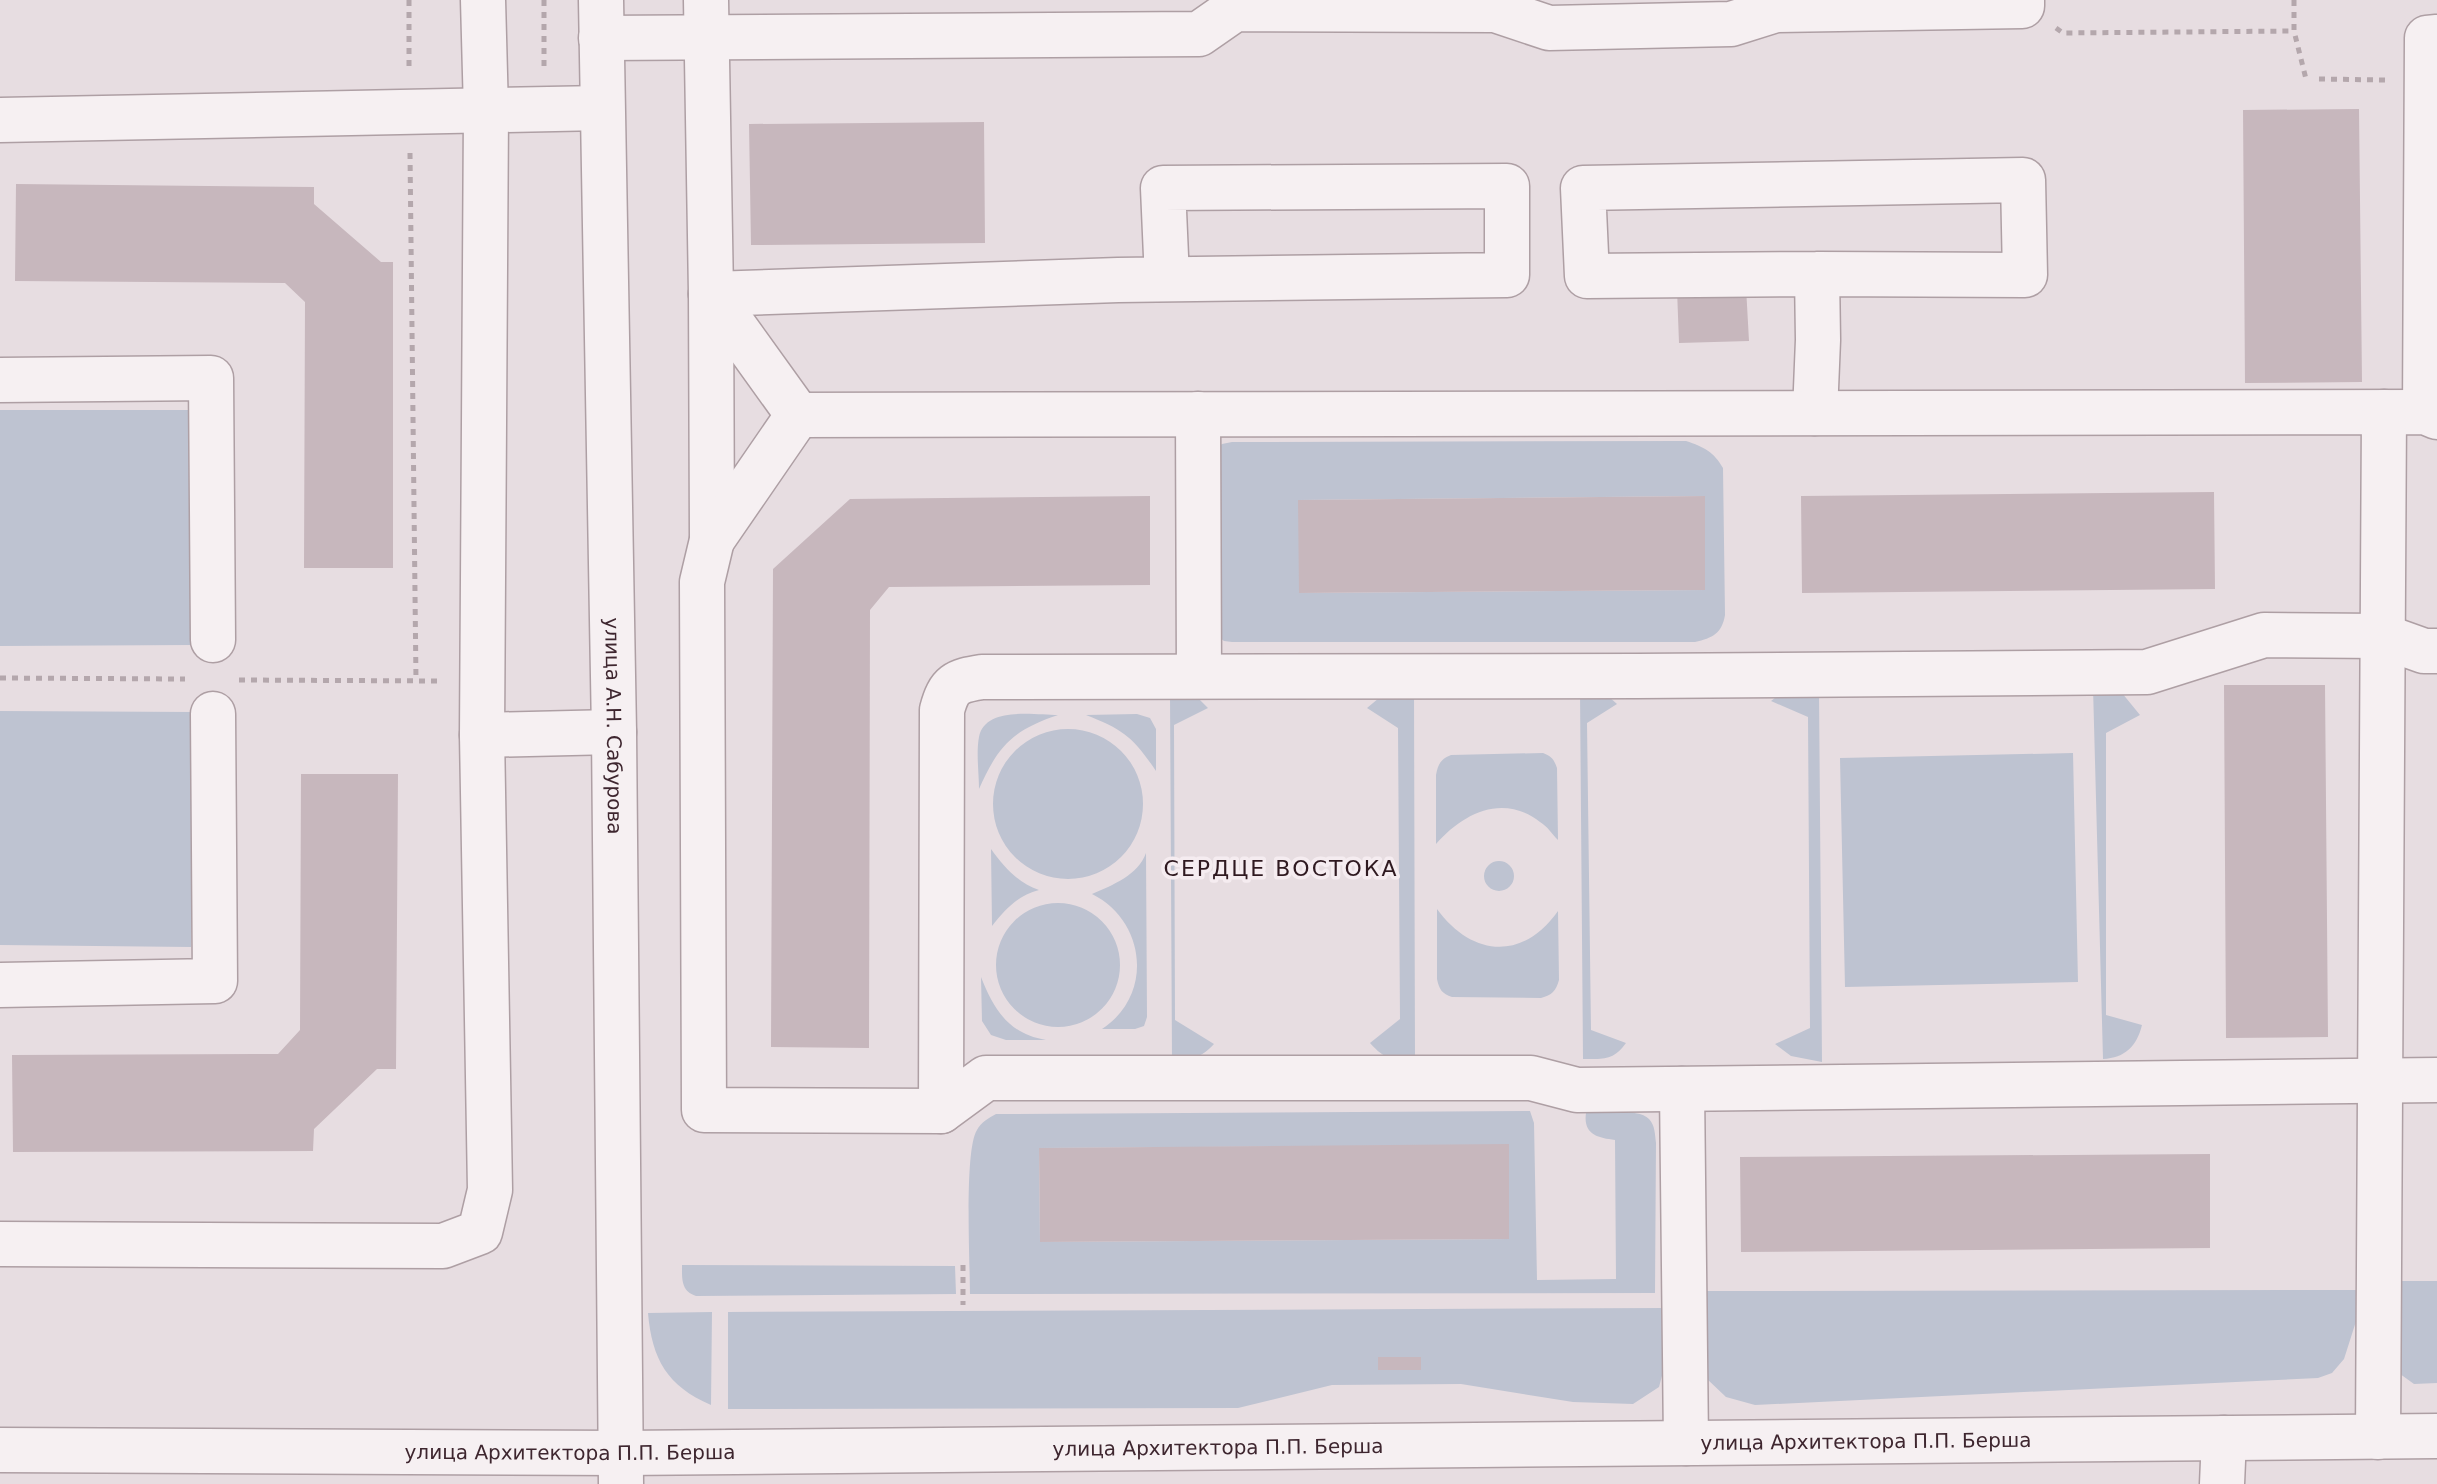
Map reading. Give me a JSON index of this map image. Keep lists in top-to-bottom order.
{
  "streets": {
    "street": ["улица А.Н. Сабурова", "улица Архитектора П.П. Берша"]
  },
  "crossings": [
    ["улица А.Н. Сабурова", "улица Архитектора П.П. Берша"]
  ],
  "districts": ["СЕРДЦЕ ВОСТОКА"]
}
